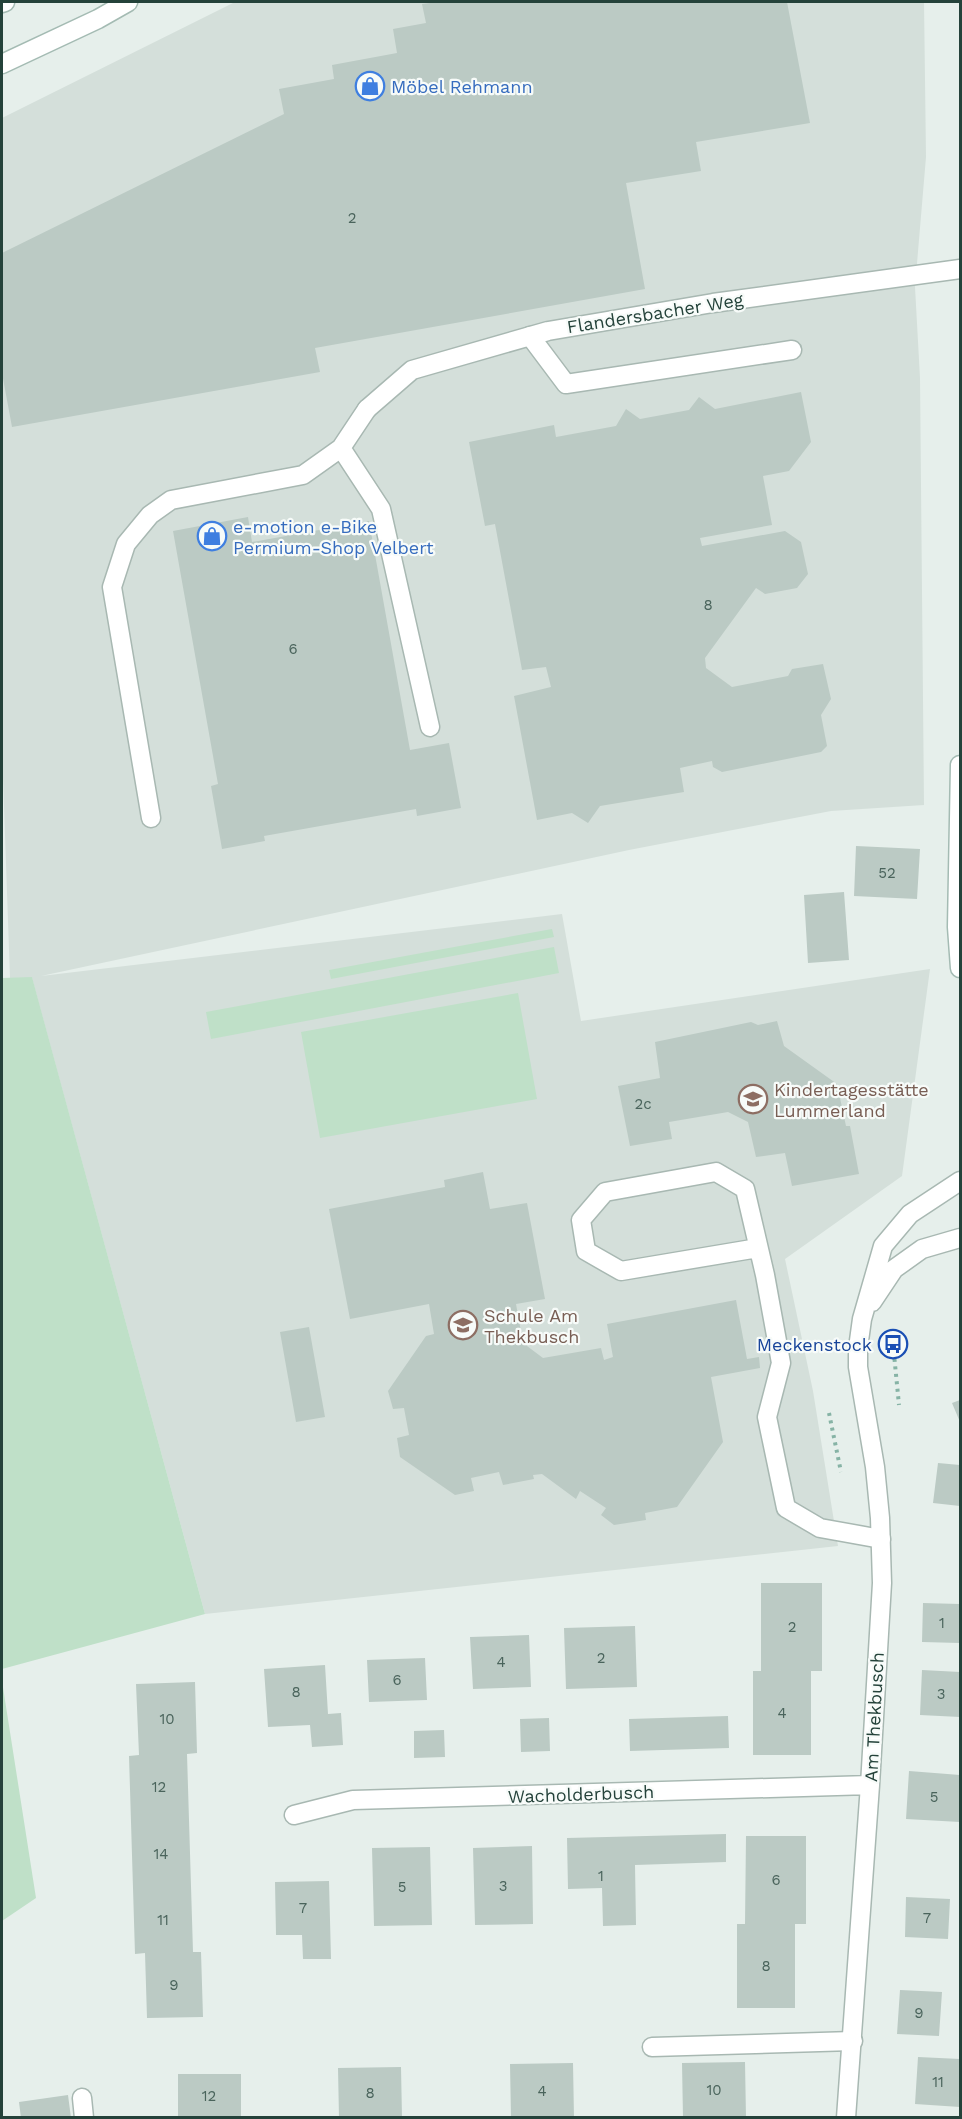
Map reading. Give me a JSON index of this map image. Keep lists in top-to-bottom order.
{
  "streets": {
    "street": ["Flandersbacher Weg", "Am Thekbusch", "Wacholderbusch"]
  },
  "crossings": [
    ["Am Thekbusch", "Wacholderbusch"]
  ],
  "places": {
    "shop": ["Möbel Rehmann", "e-motion e-Bike Permium-Shop Velbert"],
    "school or university": ["Kindertagesstätte Lummerland", "Schule Am Thekbusch"],
    "bus stop": ["Meckenstock"]
  },
  "house_numbers": [
    "2",
    "8",
    "6",
    "52",
    "2c",
    "1",
    "2",
    "2",
    "4",
    "6",
    "8",
    "3",
    "4",
    "10",
    "12",
    "5",
    "14",
    "1",
    "6",
    "3",
    "5",
    "7",
    "7",
    "11",
    "8",
    "9",
    "9",
    "11",
    "10",
    "4",
    "8",
    "12"
  ]
}
